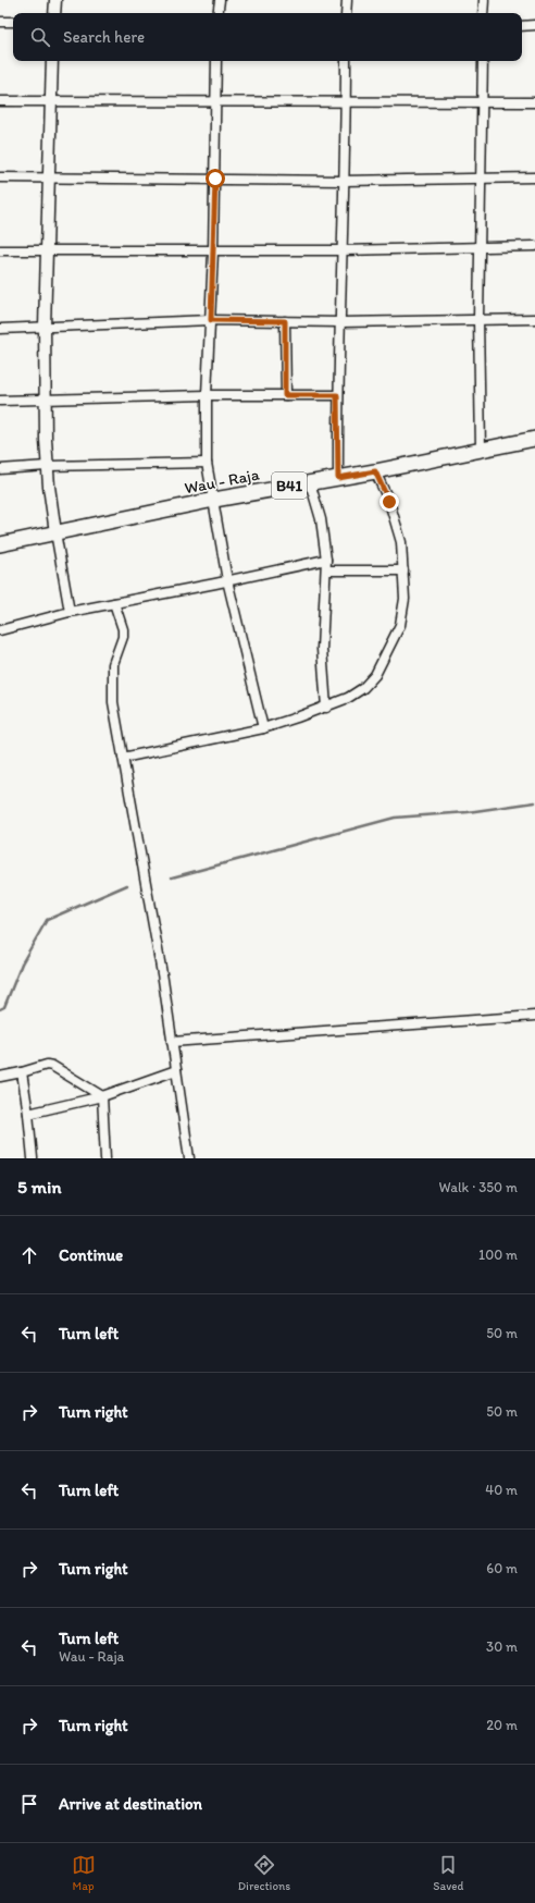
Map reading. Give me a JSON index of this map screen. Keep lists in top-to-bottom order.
{
  "streets": {
    "main road": ["Wau - Raja", "B41"]
  },
  "page": {
    "search": "Search here",
    "heading": ["5 min", "Walk · 350 m"],
    "list": [
      ["Continue", "100 m"],
      ["Turn left", "50 m"],
      ["Turn right", "50 m"],
      ["Turn left", "40 m"],
      ["Turn right", "60 m"],
      ["Turn left", "Wau - Raja", "30 m"],
      ["Turn right", "20 m"],
      "Arrive at destination"
    ],
    "nav": ["Map", "Directions", "Saved"]
  }
}
